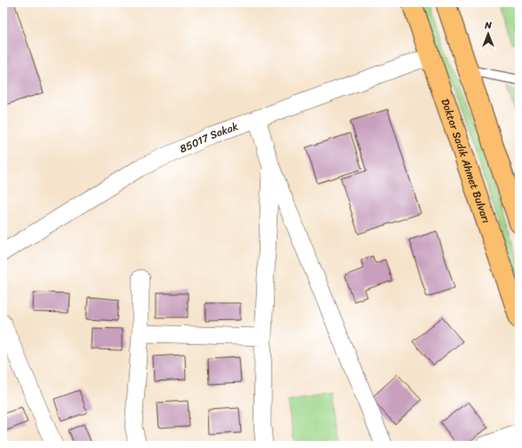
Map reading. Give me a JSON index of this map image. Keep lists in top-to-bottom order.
{
  "streets": {
    "main road": ["Doktor Sadık Ahmet Bulvarı"],
    "street": ["85017 Sokak"]
  },
  "crossings": [
    ["85017 Sokak", "Doktor Sadık Ahmet Bulvarı"]
  ],
  "north": "top"
}
